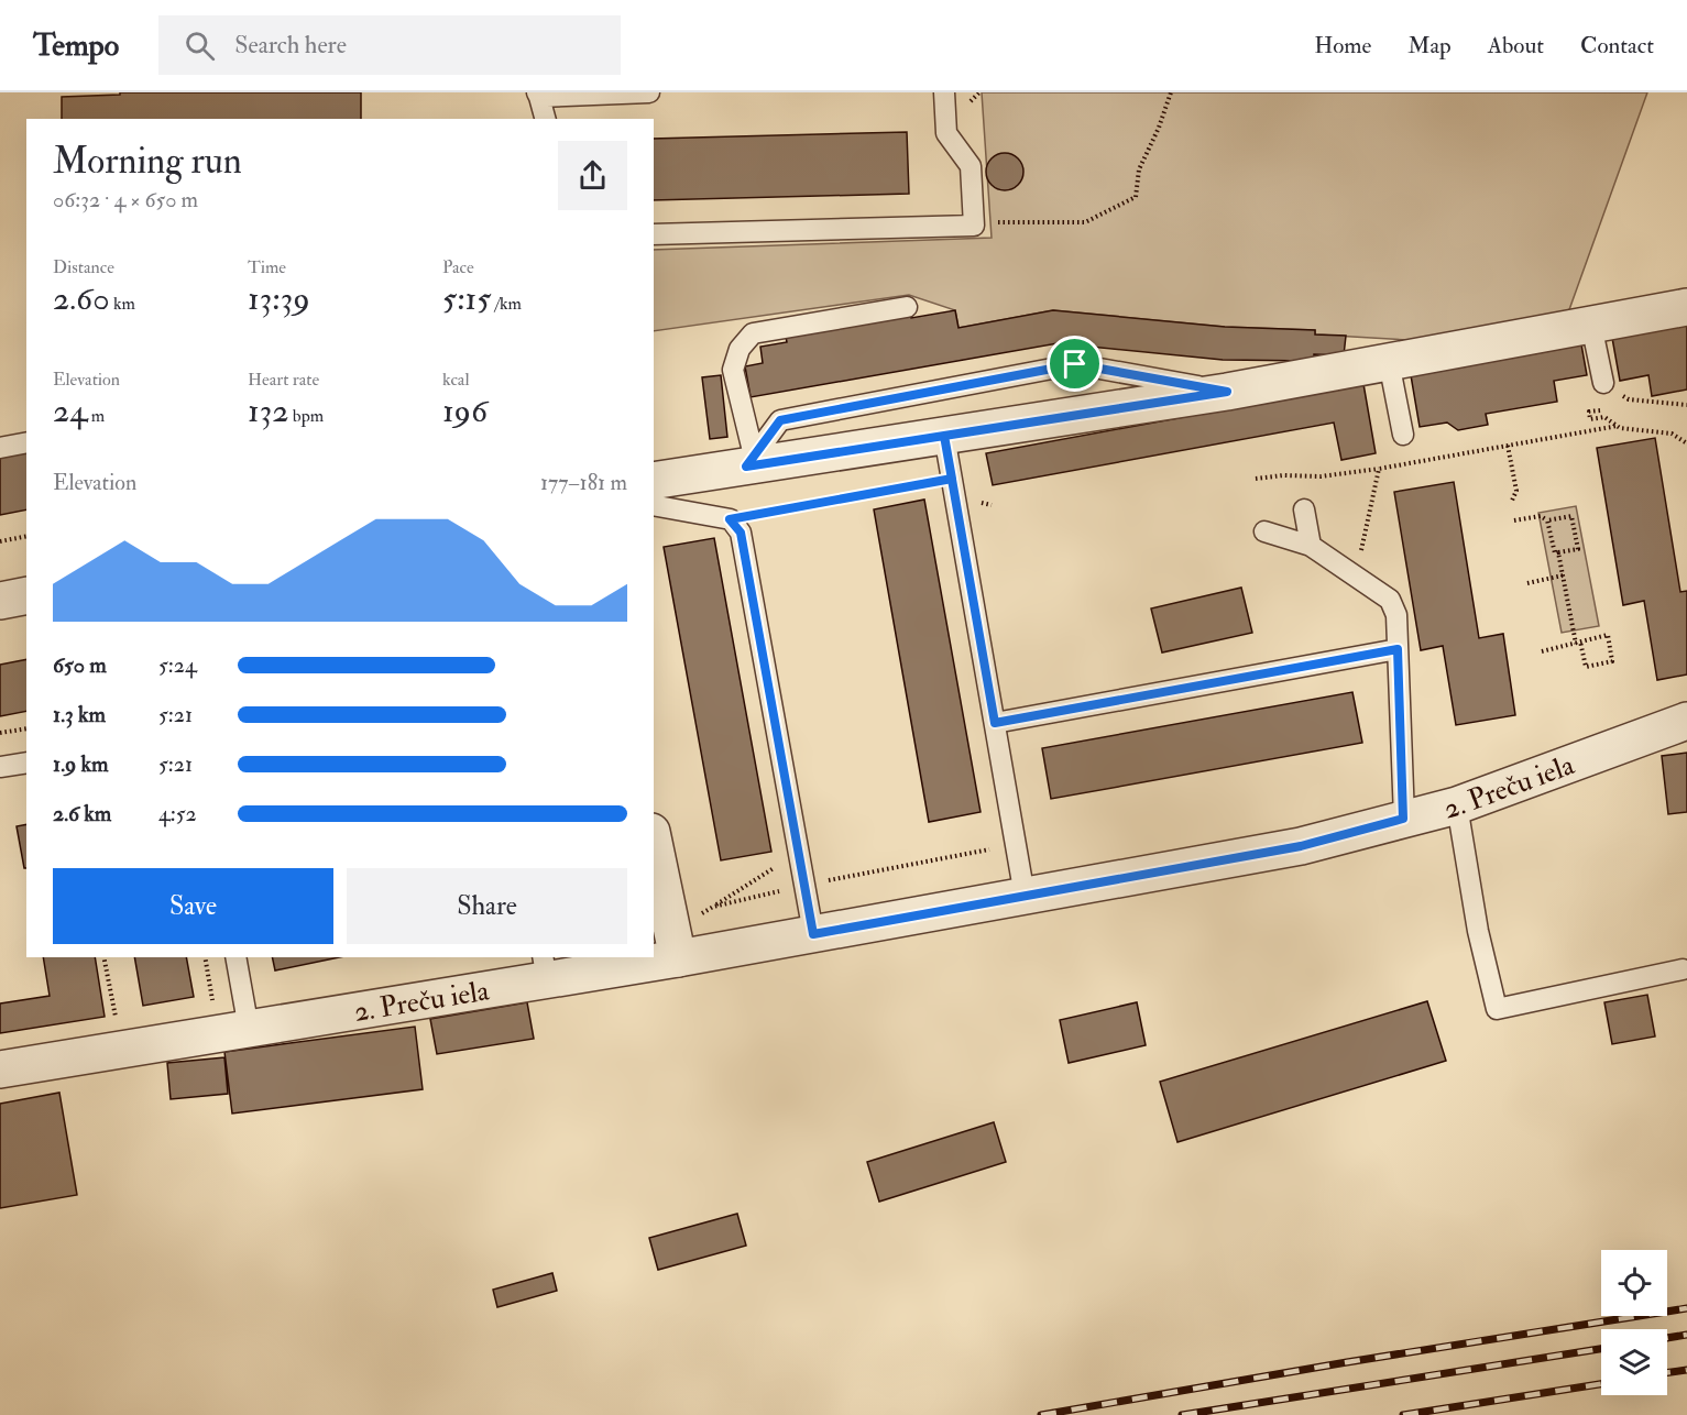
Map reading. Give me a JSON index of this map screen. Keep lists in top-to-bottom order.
{
  "streets": {
    "street": ["2. Preču iela"]
  },
  "page": {
    "header": "Tempo",
    "search": "Search here",
    "nav": [
      "Home",
      "Map",
      "About",
      "Contact"
    ],
    "heading": ["Morning run", "06:32 · 4 × 650 m"],
    "stats": [
      ["Distance", "2.60 km"],
      ["Time", "13:39"],
      ["Pace", "5:15 /km"],
      ["Elevation", "24 m"],
      ["Heart rate", "132 bpm"],
      ["kcal", "196"]
    ],
    "chart": ["Elevation", "177–181 m"],
    "list": [
      {
        "name": "650 m",
        "note": "5:24"
      },
      {
        "name": "1.3 km",
        "note": "5:21"
      },
      {
        "name": "1.9 km",
        "note": "5:21"
      },
      {
        "name": "2.6 km",
        "note": "4:52"
      }
    ],
    "buttons": ["Save", "Share"]
  }
}
